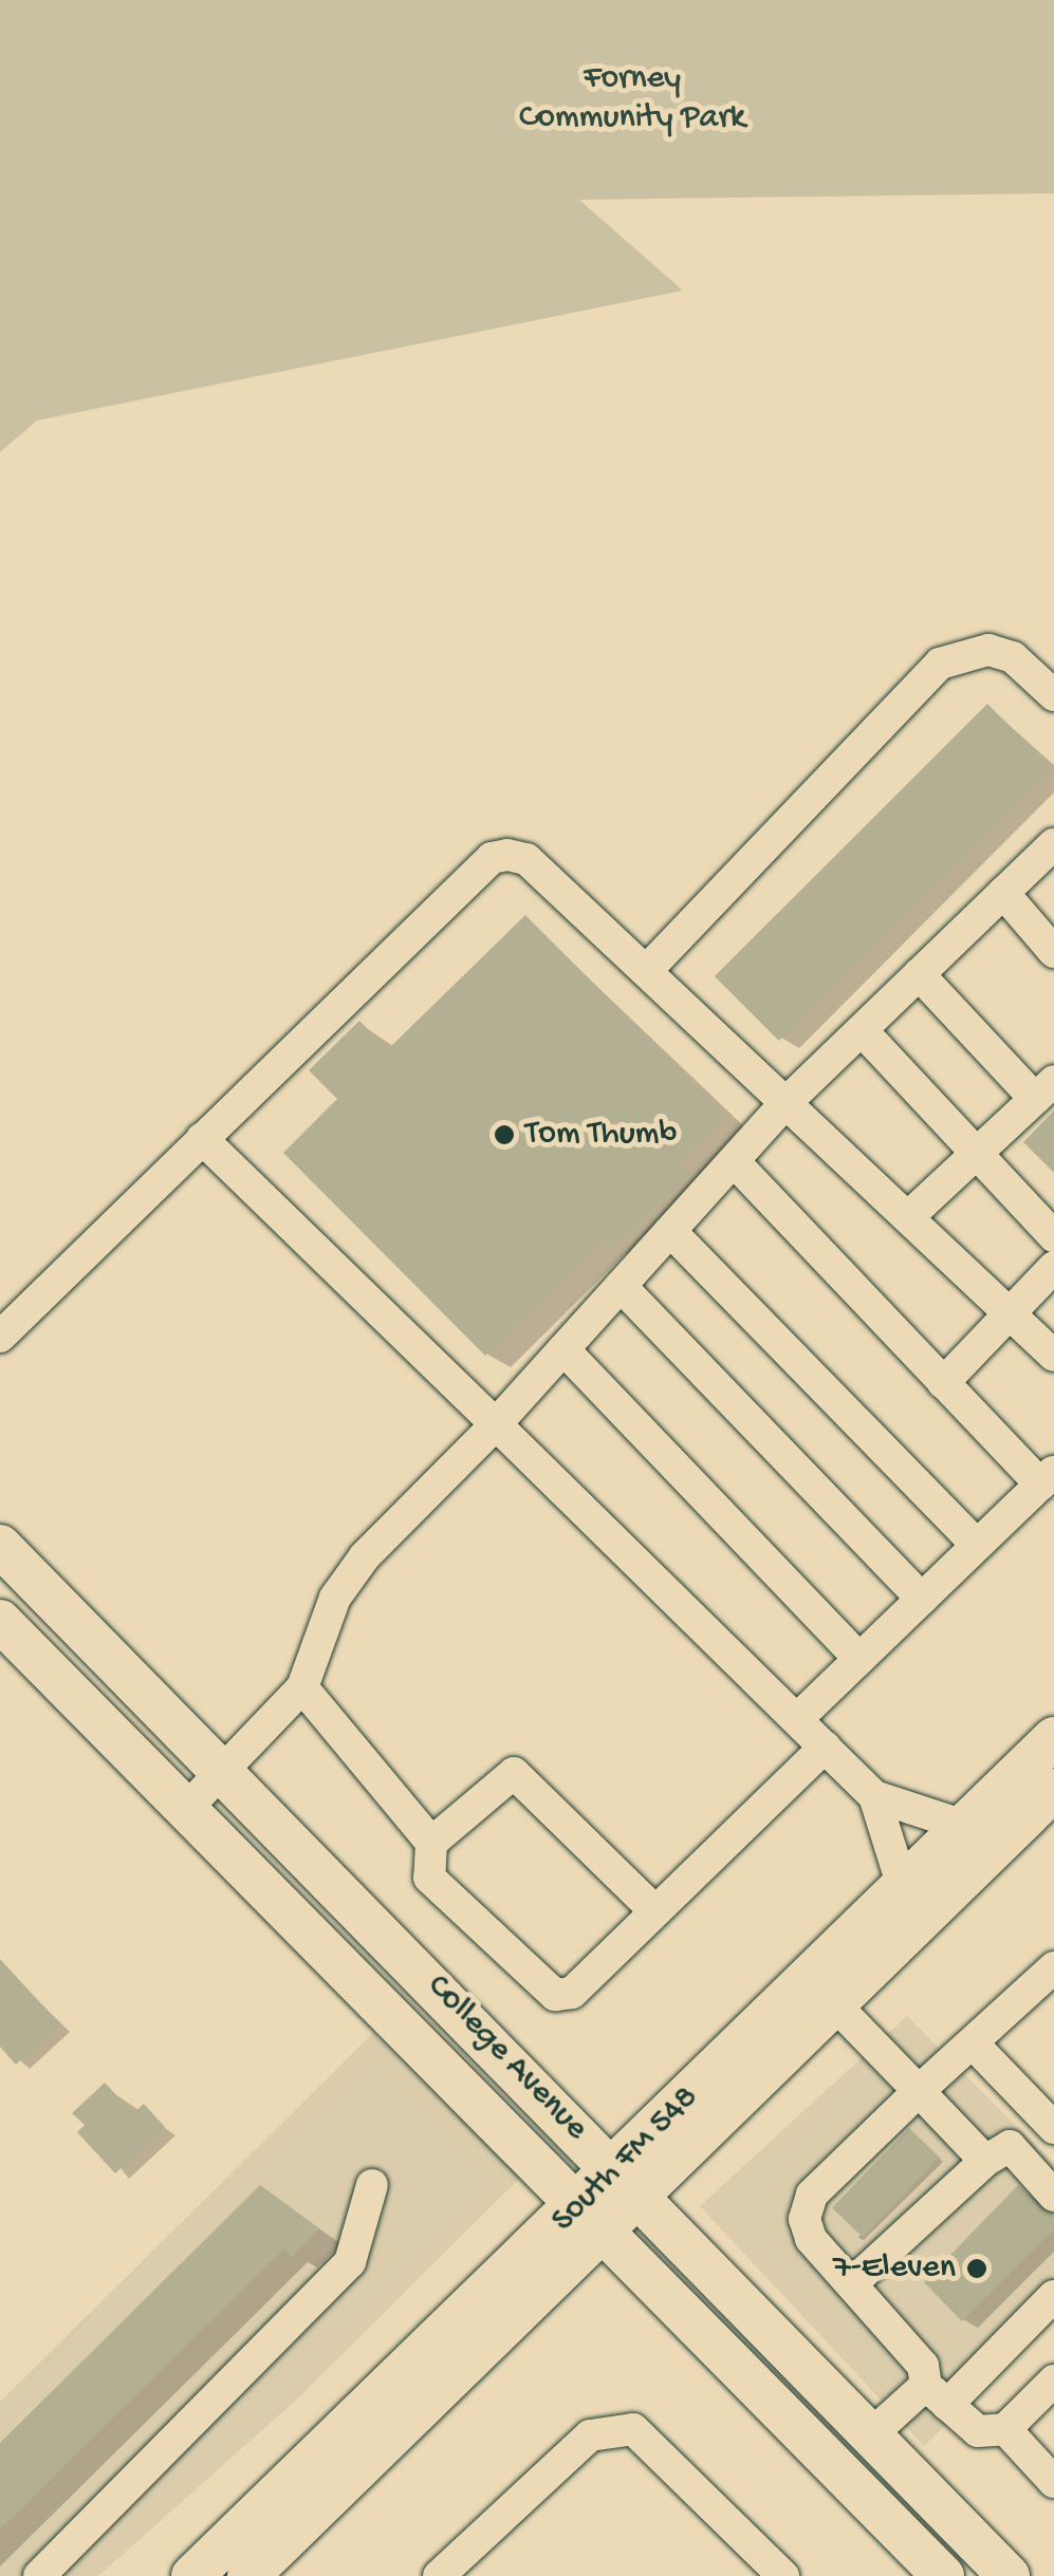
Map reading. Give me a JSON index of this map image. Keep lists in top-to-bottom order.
{
  "streets": {
    "main road": ["College Avenue", "South FM 548"]
  },
  "crossings": [
    ["College Avenue", "South FM 548"]
  ],
  "parks": ["Forney Community Park"],
  "places": ["Tom Thumb", "7-Eleven"]
}
